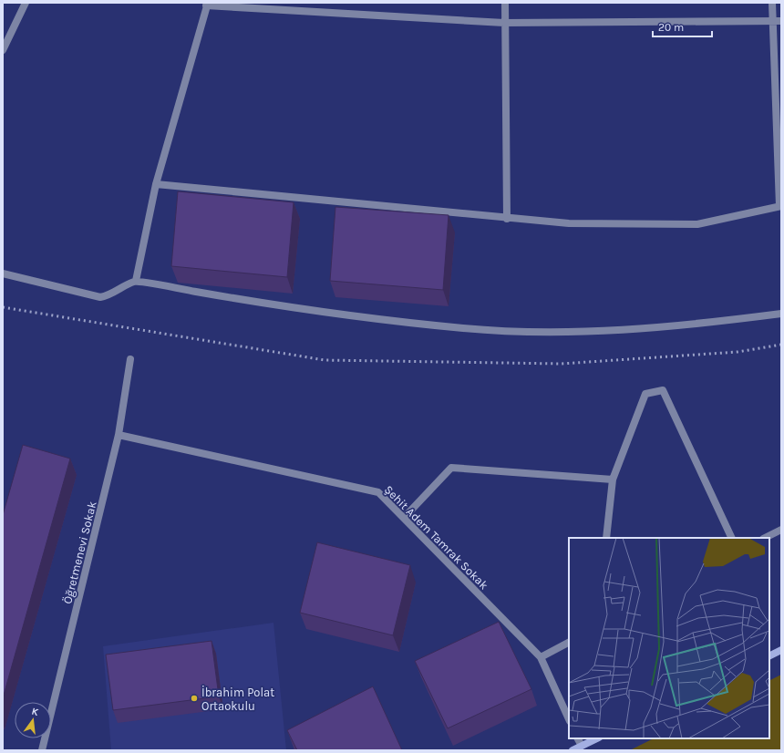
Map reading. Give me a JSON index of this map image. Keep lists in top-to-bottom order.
{
  "streets": {
    "street": ["Şehit Adem Tamrak Sokak", "Öğretmenevi Sokak"]
  },
  "crossings": [
    ["Şehit Adem Tamrak Sokak", "Öğretmenevi Sokak"]
  ],
  "places": ["İbrahim Polat Ortaokulu"],
  "scale_bar": "20 m",
  "north": "top"
}
